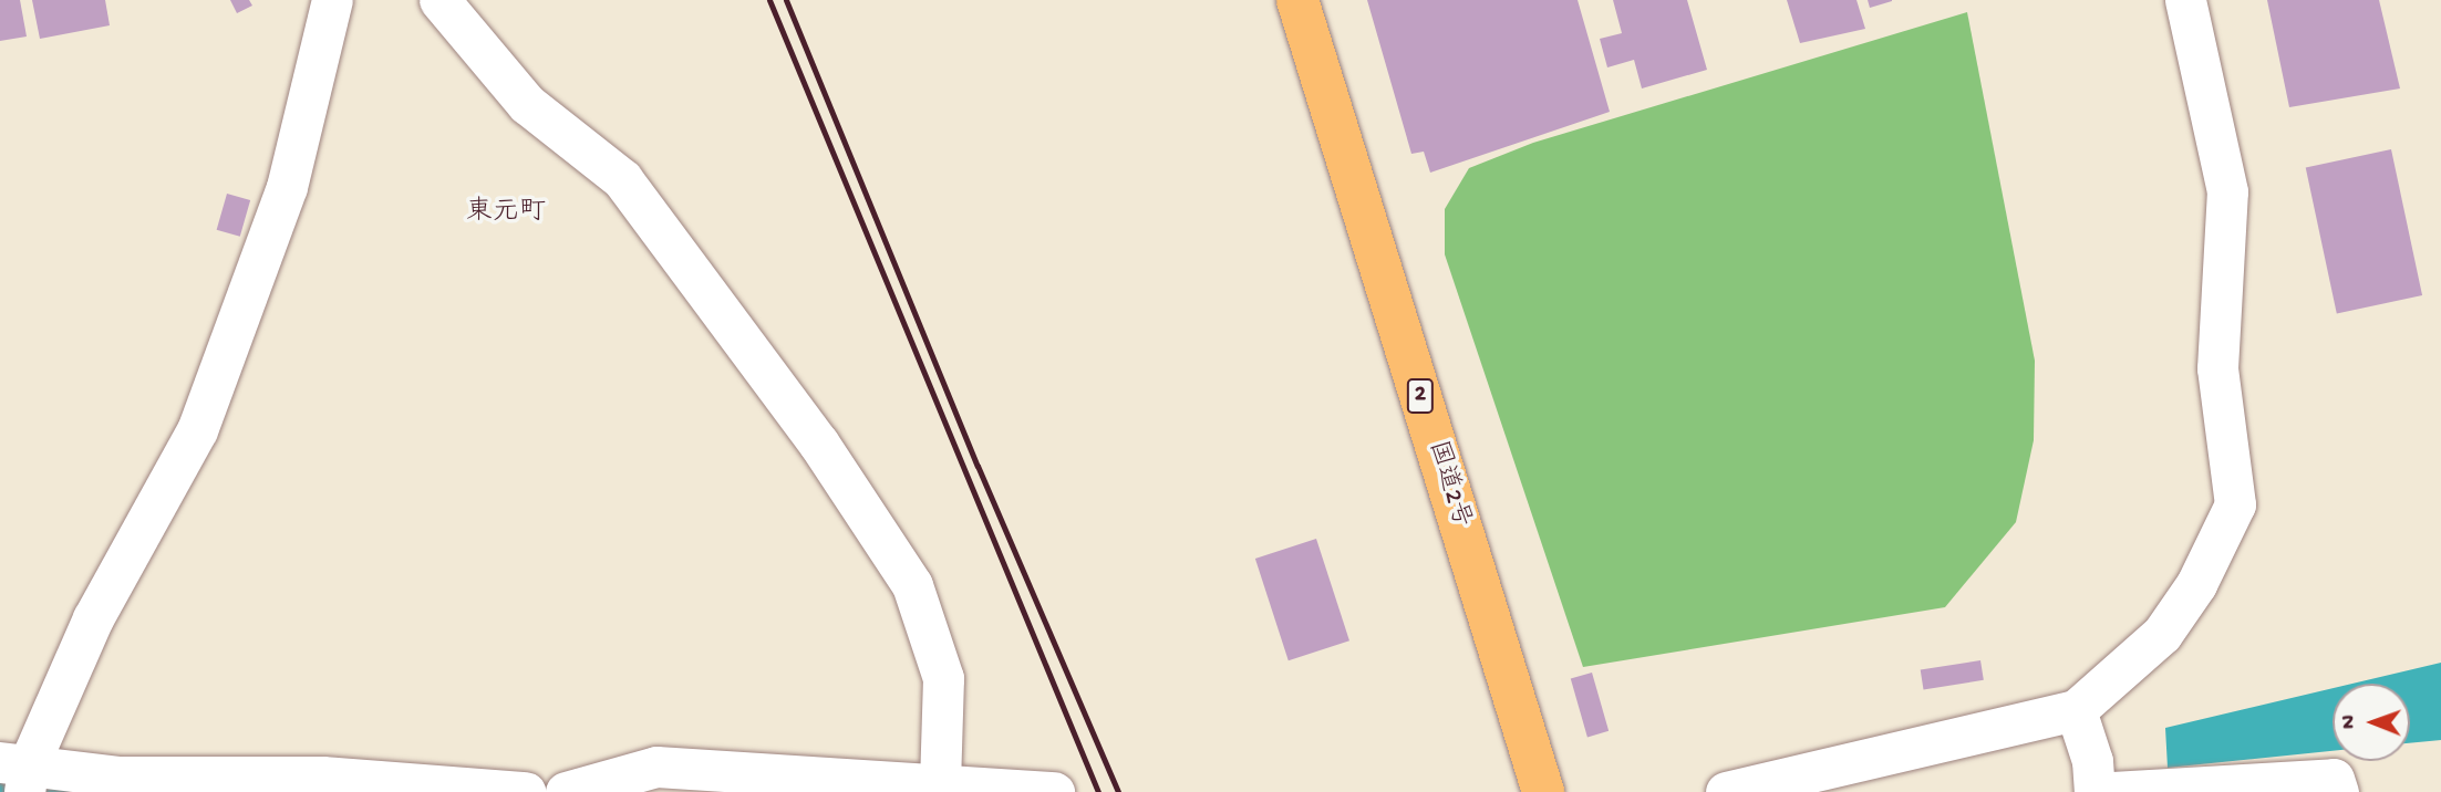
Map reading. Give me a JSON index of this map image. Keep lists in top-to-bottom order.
{
  "streets": {
    "highway": ["2", "国道2号"]
  },
  "districts": ["東元町"],
  "north": "left"
}
